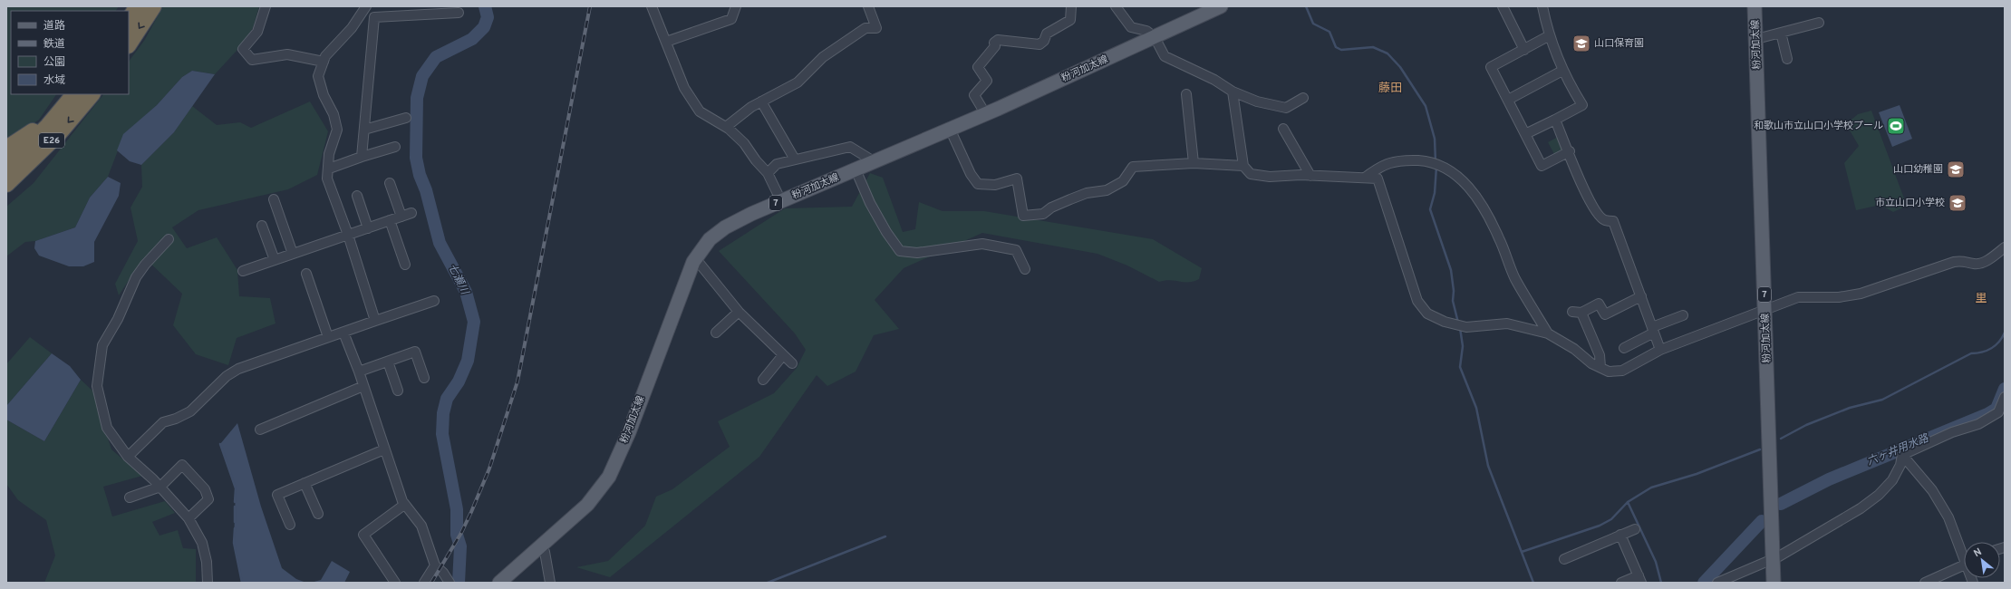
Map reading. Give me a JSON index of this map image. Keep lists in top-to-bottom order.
{
  "streets": {
    "highway": ["E26"],
    "main road": ["粉河加太線", "7"]
  },
  "districts": ["藤田", "里"],
  "water": ["七瀬川", "六ヶ井用水路"],
  "places": {
    "school or university": ["山口保育園", "山口幼稚園", "市立山口小学校"],
    "sports": ["和歌山市立山口小学校プール"]
  },
  "legend": [
    "道路",
    "鉄道",
    "公園",
    "水域"
  ],
  "north": "top left"
}
